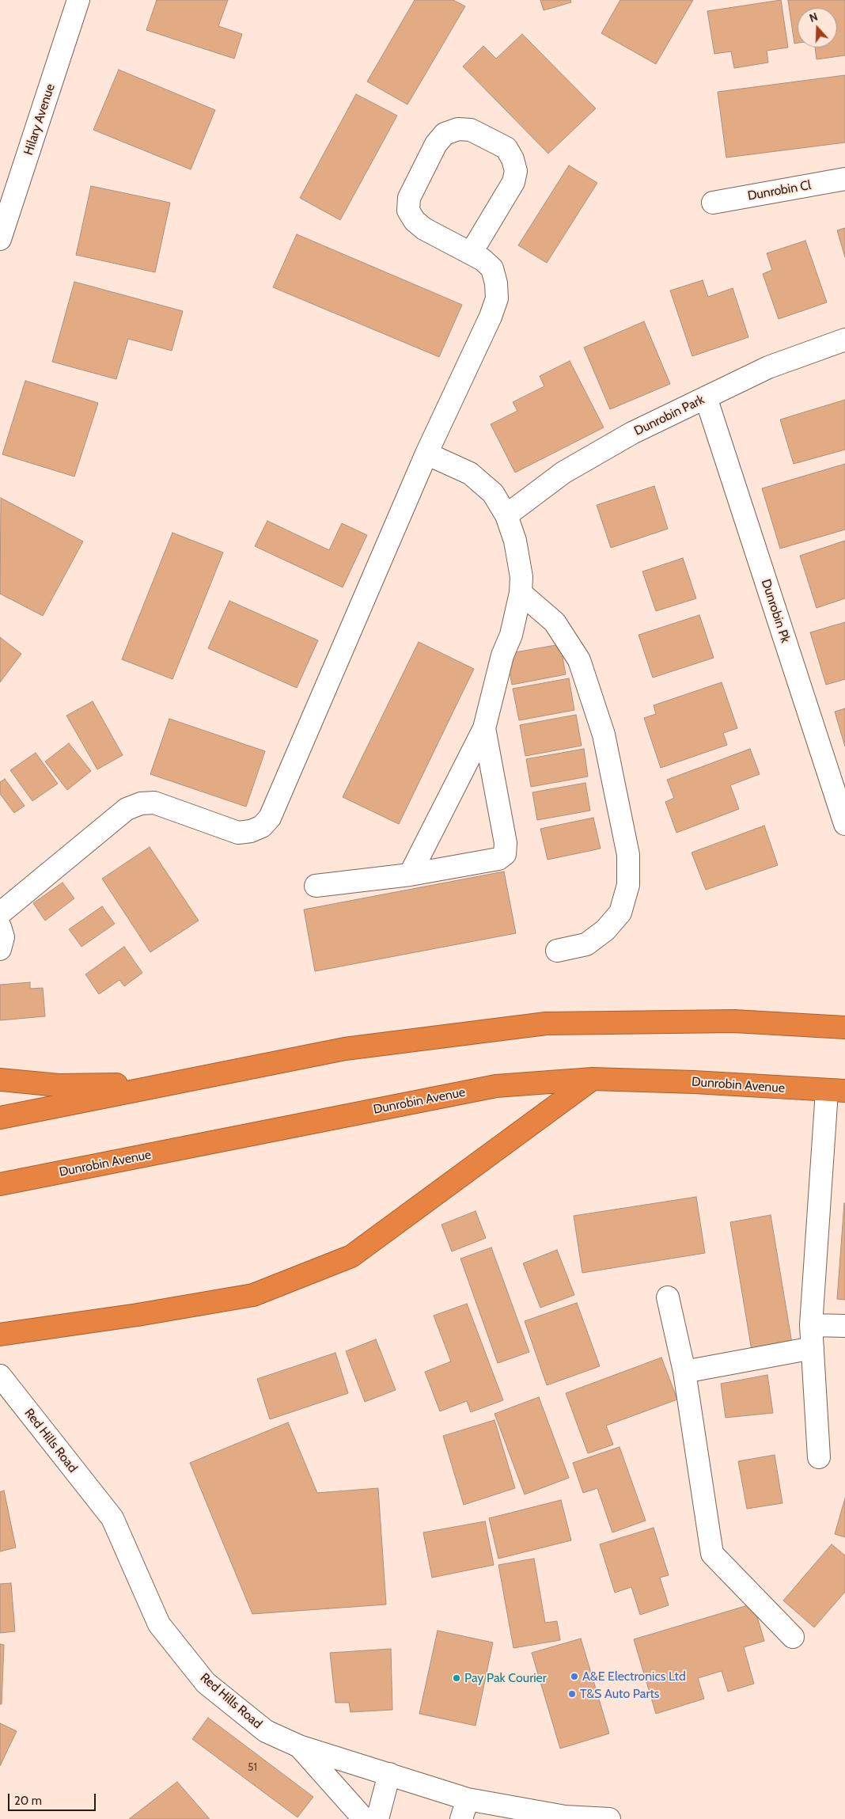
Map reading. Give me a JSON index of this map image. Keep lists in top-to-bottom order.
{
  "streets": {
    "highway": ["Dunrobin Avenue"],
    "street": [
      "Hilary Avenue",
      "Dunrobin Cl",
      "Dunrobin Park",
      "Dunrobin Pk",
      "Red Hills Road"
    ]
  },
  "crossings": [
    ["Dunrobin Park", "Dunrobin Pk"]
  ],
  "places": ["A&E Electronics Ltd", "Pay Pak Courier", "T&S Auto Parts"],
  "house_numbers": ["51"],
  "scale_bar": "20 m",
  "north": "top"
}
